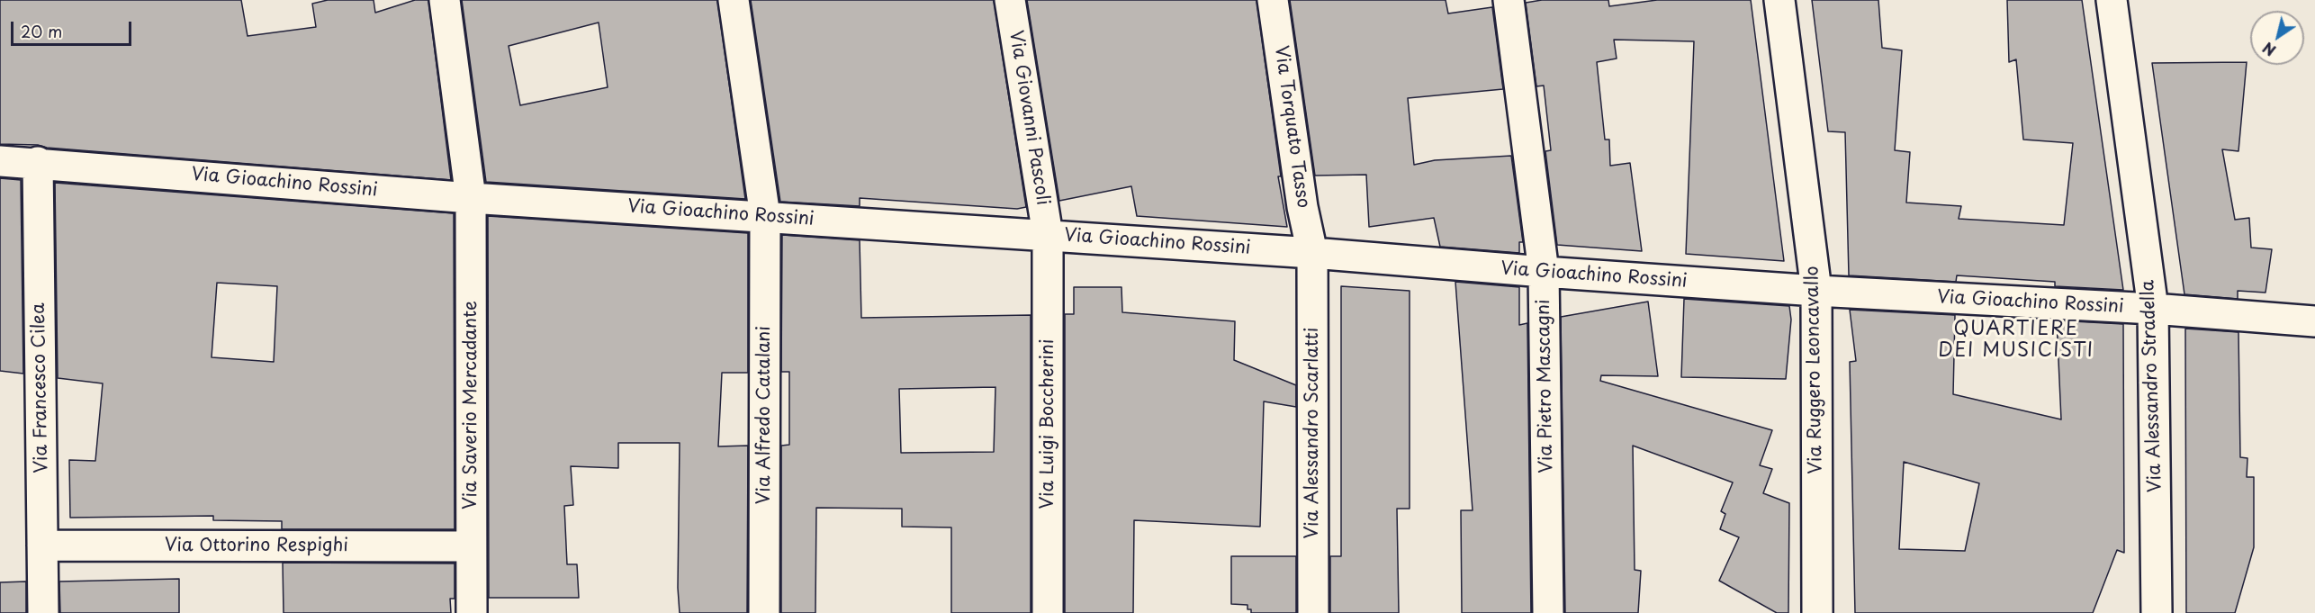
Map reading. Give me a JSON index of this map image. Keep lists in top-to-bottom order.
{
  "streets": {
    "street": [
      "Via Giovanni Pascoli",
      "Via Torquato Tasso",
      "Via Gioachino Rossini",
      "Via Ruggero Leoncavallo",
      "Via Pietro Mascagni",
      "Via Alessandro Stradella",
      "Via Francesco Cilea",
      "Via Saverio Mercadante",
      "Via Alfredo Catalani",
      "Via Luigi Boccherini",
      "Via Alessandro Scarlatti",
      "Via Ottorino Respighi"
    ]
  },
  "crossings": [
    ["Via Giovanni Pascoli", "Via Gioachino Rossini"],
    ["Via Giovanni Pascoli", "Via Luigi Boccherini"],
    ["Via Torquato Tasso", "Via Gioachino Rossini"],
    ["Via Torquato Tasso", "Via Alessandro Scarlatti"],
    ["Via Gioachino Rossini", "Via Ruggero Leoncavallo"],
    ["Via Gioachino Rossini", "Via Pietro Mascagni"],
    ["Via Gioachino Rossini", "Via Alessandro Stradella"],
    ["Via Gioachino Rossini", "Via Francesco Cilea"],
    ["Via Gioachino Rossini", "Via Saverio Mercadante"],
    ["Via Gioachino Rossini", "Via Alfredo Catalani"],
    ["Via Gioachino Rossini", "Via Luigi Boccherini"],
    ["Via Gioachino Rossini", "Via Alessandro Scarlatti"],
    ["Via Francesco Cilea", "Via Ottorino Respighi"],
    ["Via Saverio Mercadante", "Via Ottorino Respighi"]
  ],
  "districts": ["QUARTIERE DEI MUSICISTI"],
  "scale_bar": "20 m",
  "north": "bottom left"
}
